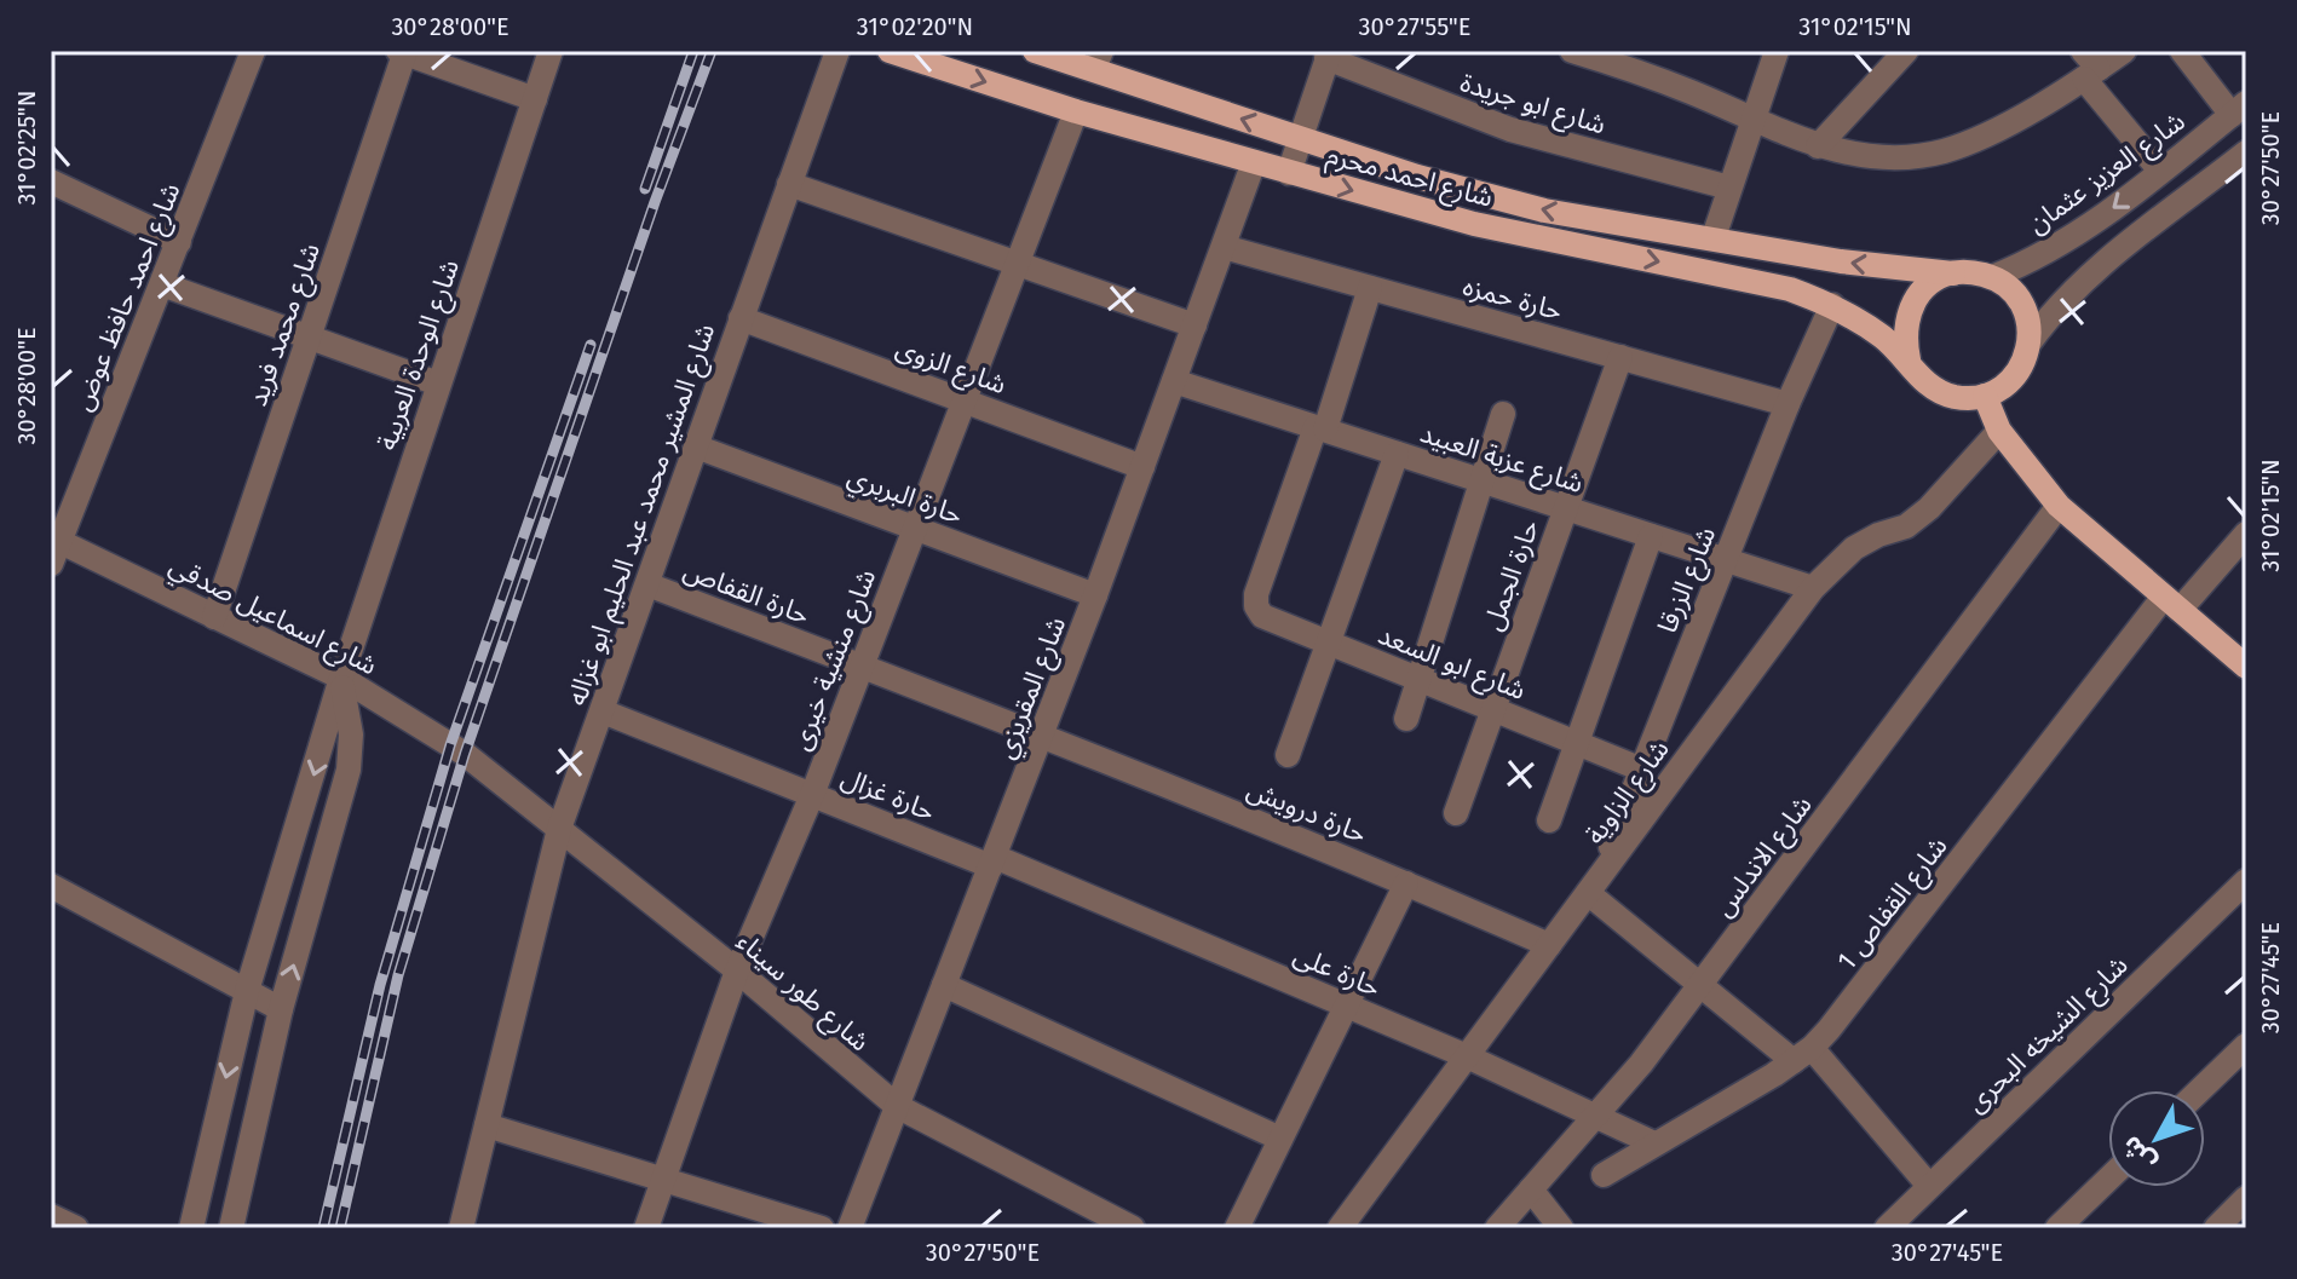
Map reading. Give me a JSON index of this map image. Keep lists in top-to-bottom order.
{
  "streets": {
    "main road": ["شارع احمد محرم"],
    "street": [
      "شارع ابو جريدة",
      "شارع العزيز عثمان",
      "شارع احمد حافظ عوض",
      "حارة حمزه",
      "شارع محمد فريد",
      "شارع الوحدة العربية",
      "شارع الزوى",
      "شارع عزبة العبيد",
      "حارة البربري",
      "شارع المشير محمد عبد الحليم ابو غزاله",
      "حارة الجمل",
      "شارع الزرقا",
      "حارة القفاص",
      "شارع اسماعيل صدقي",
      "شارع منشية خيرى",
      "شارع ابو السعد",
      "شارع المقريزي",
      "شارع الزاوية",
      "حارة غزال",
      "حارة درويش",
      "شارع الاندلس",
      "شارع القفاص 1",
      "حارة على",
      "شارع طور سيناء",
      "شارع الشيخه البحرى"
    ]
  },
  "crossings": [
    ["شارع العزيز عثمان", "شارع احمد محرم"],
    ["شارع احمد محرم", "شارع الزرقا"],
    ["شارع احمد محرم", "شارع منشية خيرى"],
    ["شارع احمد محرم", "شارع المقريزي"],
    ["شارع احمد حافظ عوض", "شارع اسماعيل صدقي"],
    ["حارة حمزه", "حارة الجمل"],
    ["حارة حمزه", "شارع الزرقا"],
    ["حارة حمزه", "شارع المقريزي"],
    ["شارع محمد فريد", "شارع اسماعيل صدقي"],
    ["شارع الوحدة العربية", "شارع اسماعيل صدقي"],
    ["شارع الزوى", "شارع المشير محمد عبد الحليم ابو غزاله"],
    ["شارع الزوى", "شارع منشية خيرى"],
    ["شارع الزوى", "شارع المقريزي"],
    ["شارع عزبة العبيد", "حارة الجمل"],
    ["شارع عزبة العبيد", "شارع الزرقا"],
    ["شارع عزبة العبيد", "شارع ابو السعد"],
    ["شارع عزبة العبيد", "شارع المقريزي"],
    ["شارع عزبة العبيد", "شارع الزاوية"],
    ["حارة البربري", "شارع المشير محمد عبد الحليم ابو غزاله"],
    ["حارة البربري", "شارع منشية خيرى"],
    ["حارة البربري", "شارع المقريزي"],
    ["شارع المشير محمد عبد الحليم ابو غزاله", "حارة القفاص"],
    ["شارع المشير محمد عبد الحليم ابو غزاله", "حارة غزال"],
    ["شارع المشير محمد عبد الحليم ابو غزاله", "شارع طور سيناء"],
    ["حارة الجمل", "شارع ابو السعد"],
    ["شارع الزرقا", "شارع ابو السعد"],
    ["شارع الزرقا", "شارع الزاوية"],
    ["حارة القفاص", "شارع منشية خيرى"],
    ["حارة القفاص", "شارع المقريزي"],
    ["حارة القفاص", "حارة درويش"],
    ["شارع اسماعيل صدقي", "شارع طور سيناء"],
    ["شارع منشية خيرى", "حارة غزال"],
    ["شارع منشية خيرى", "شارع طور سيناء"],
    ["شارع المقريزي", "حارة غزال"],
    ["شارع المقريزي", "حارة درويش"],
    ["شارع المقريزي", "حارة على"],
    ["شارع المقريزي", "شارع طور سيناء"],
    ["شارع الزاوية", "حارة درويش"],
    ["شارع الزاوية", "حارة على"],
    ["حارة غزال", "حارة على"],
    ["شارع الاندلس", "حارة على"],
    ["شارع القفاص 1", "حارة على"]
  ],
  "north": "bottom left",
  "coordinates": [
    "30°28'00\"E",
    "31°02'20\"N",
    "30°27'55\"E",
    "31°02'15\"N",
    "31°02'25\"N",
    "30°27'50\"E",
    "30°27'45\"E"
  ]
}
